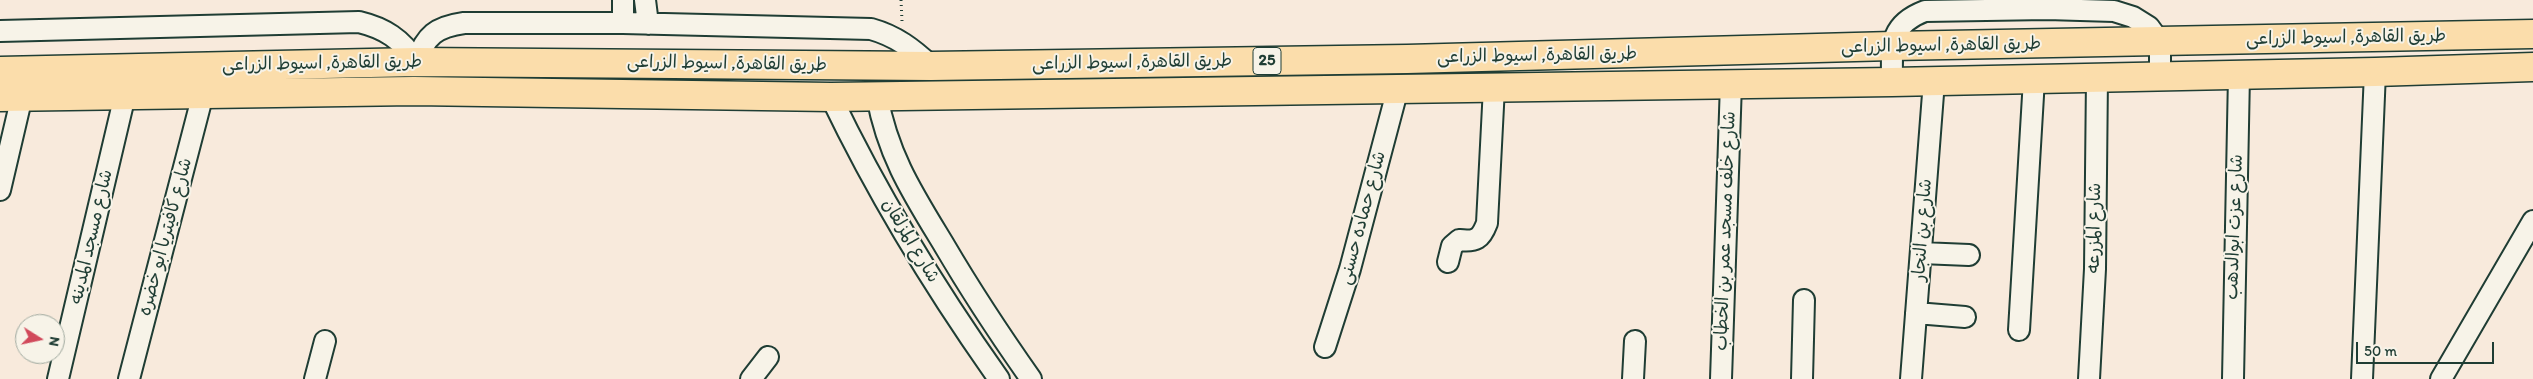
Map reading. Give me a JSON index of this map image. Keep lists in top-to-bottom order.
{
  "streets": {
    "highway": ["طريق القاهرة, اسيوط الزراعى", "25"],
    "street": [
      "شارع حماده حسنى",
      "شارع عزت ابوالدهب",
      "شارع المزرعه",
      "شارع بن النجار",
      "شارع خلف مسجد عمر بن الخطاب",
      "شارع مسجد المدينه",
      "شارع كافيتريا ابو خضره",
      "شارع المزلقان"
    ]
  },
  "crossings": [
    ["طريق القاهرة, اسيوط الزراعى", "شارع حماده حسنى"],
    ["طريق القاهرة, اسيوط الزراعى", "شارع عزت ابوالدهب"],
    ["طريق القاهرة, اسيوط الزراعى", "شارع المزرعه"],
    ["طريق القاهرة, اسيوط الزراعى", "شارع بن النجار"],
    ["طريق القاهرة, اسيوط الزراعى", "شارع خلف مسجد عمر بن الخطاب"],
    ["طريق القاهرة, اسيوط الزراعى", "شارع مسجد المدينه"],
    ["طريق القاهرة, اسيوط الزراعى", "شارع كافيتريا ابو خضره"],
    ["طريق القاهرة, اسيوط الزراعى", "شارع المزلقان"]
  ],
  "scale_bar": "50 m",
  "north": "right"
}
